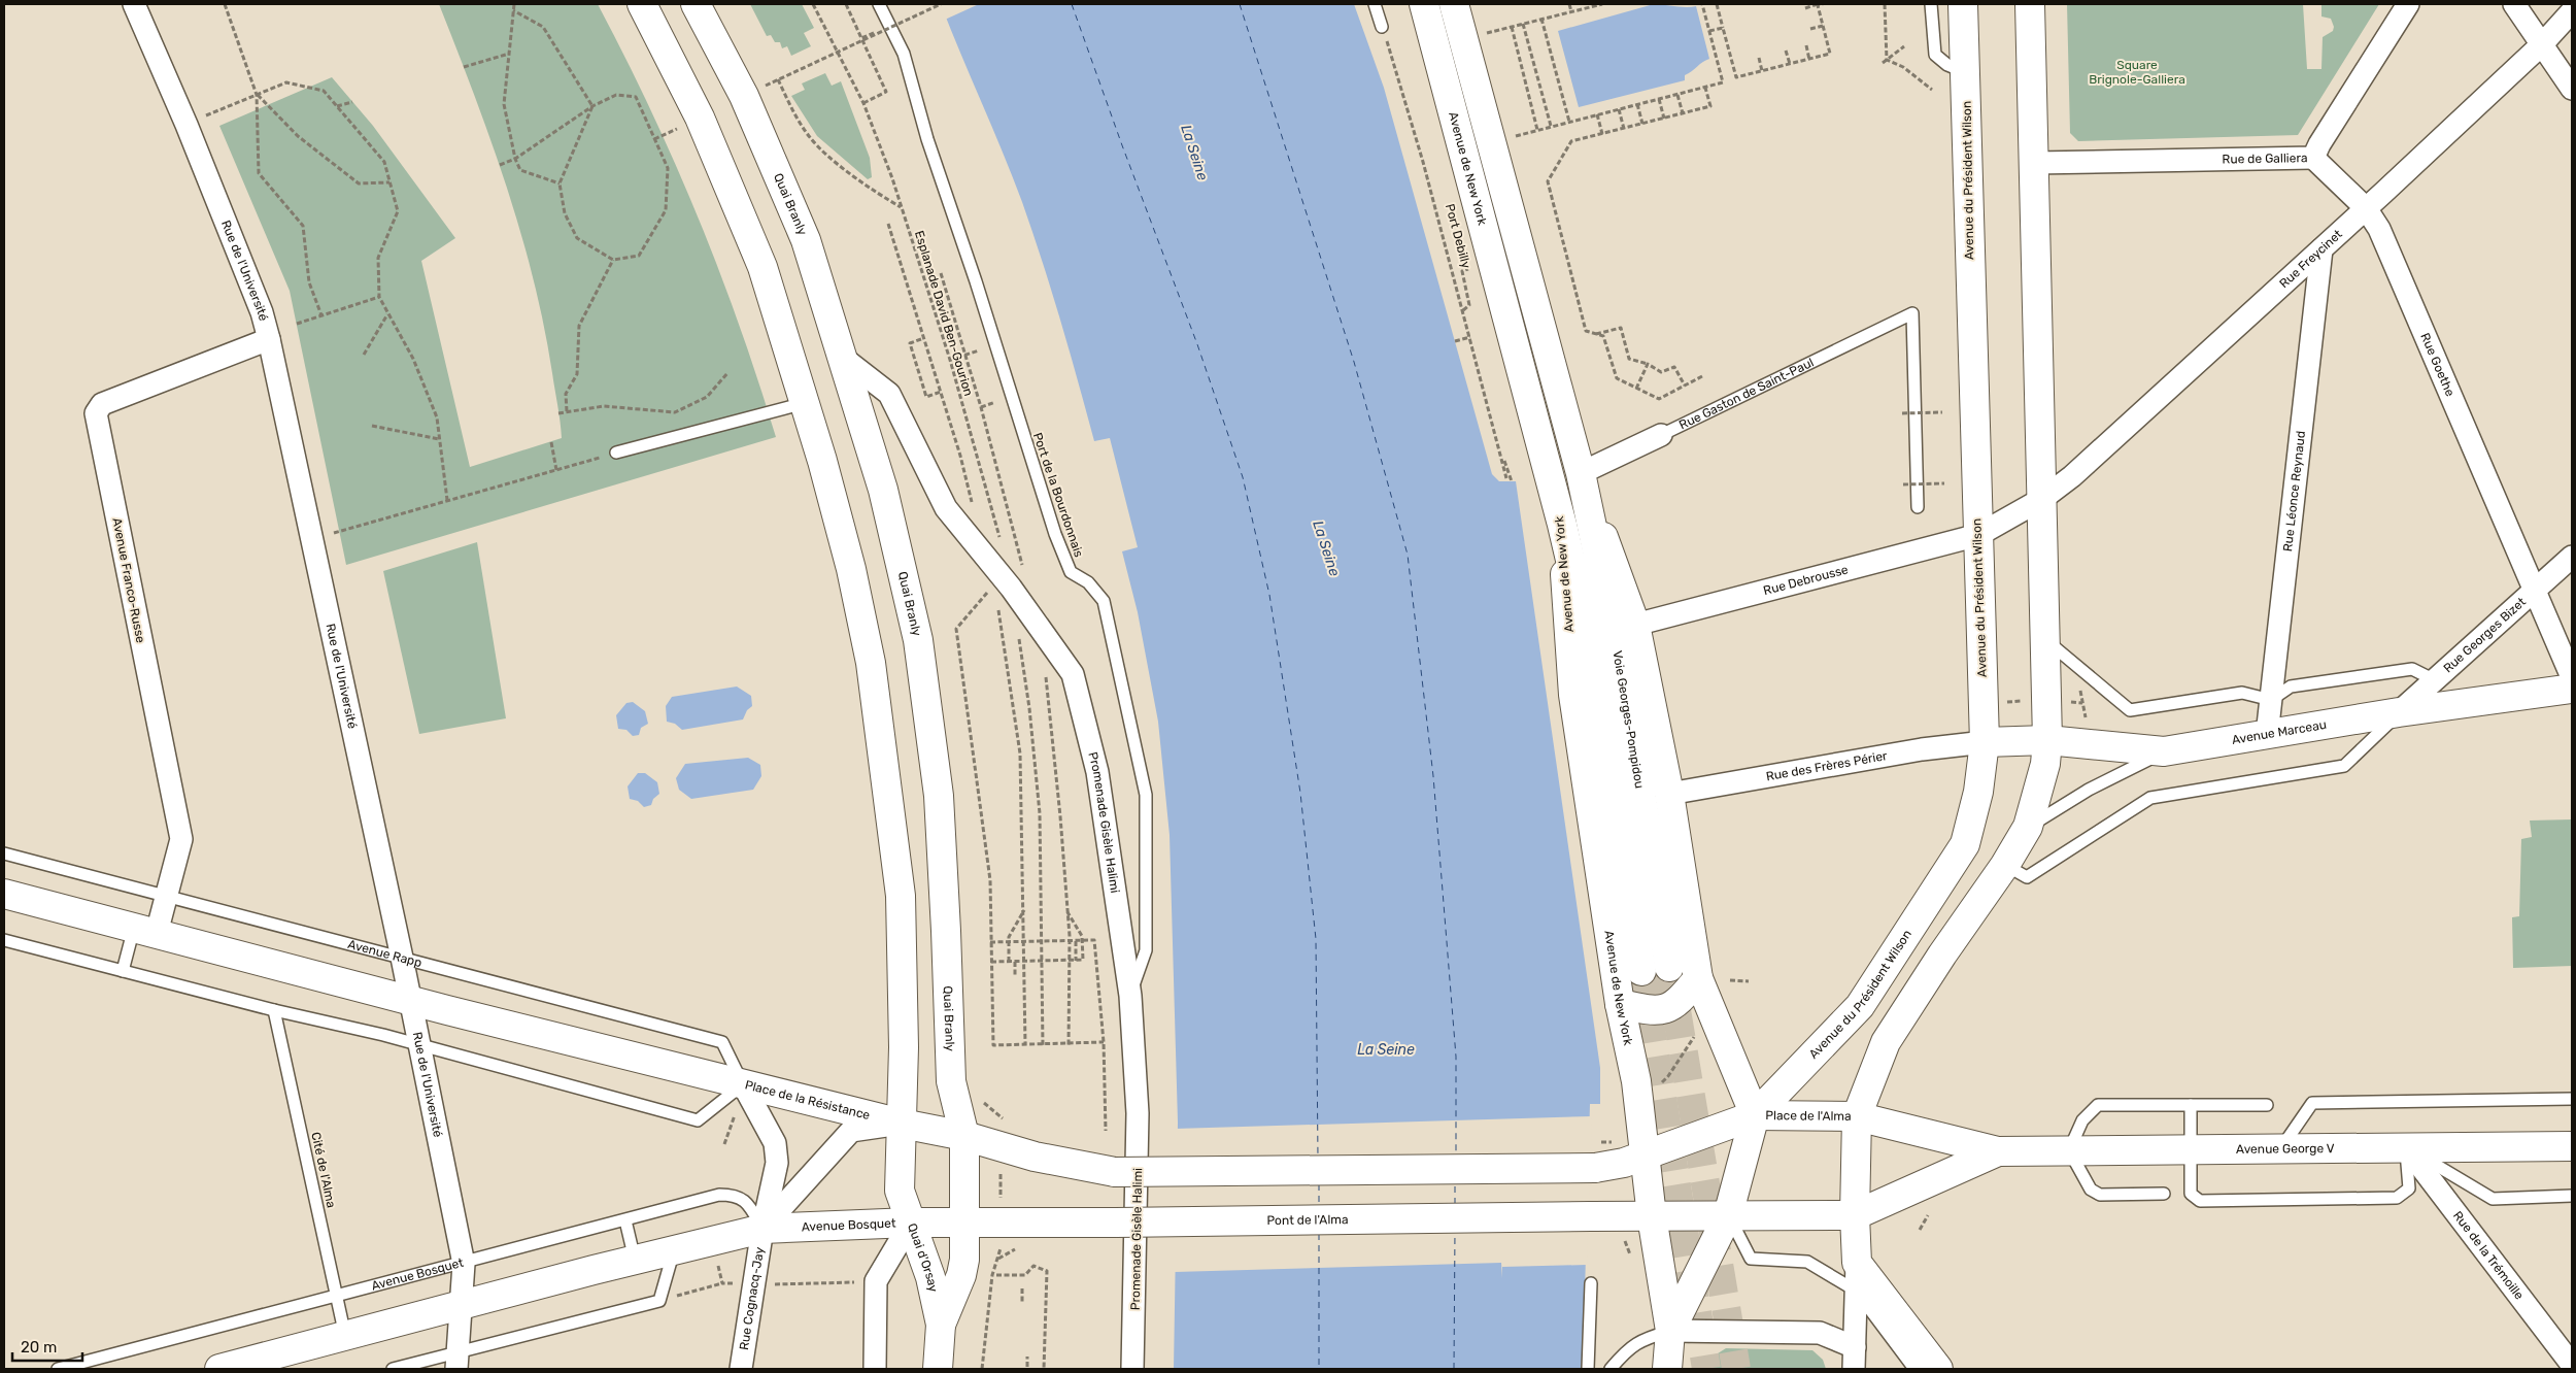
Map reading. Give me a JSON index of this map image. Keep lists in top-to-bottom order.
{
  "streets": {
    "main road": [
      "Avenue de New York",
      "Avenue du Président Wilson",
      "Quai Branly",
      "Voie Georges-Pompidou",
      "Avenue Marceau",
      "Place de la Résistance",
      "Place de l'Alma",
      "Avenue George V",
      "Pont de l'Alma",
      "Avenue Bosquet",
      "Quai d'Orsay"
    ],
    "street": [
      "Rue de Galliera",
      "Rue Freycinet",
      "Rue de l'Université",
      "Rue Goethe",
      "Rue Gaston de Saint-Paul",
      "Rue Léonce Reynaud",
      "Avenue Franco-Russe",
      "Rue Debrousse",
      "Rue Georges Bizet",
      "Rue des Frères Périer",
      "Promenade Gisèle Halimi",
      "Rue de la Trémoille",
      "Rue Cognacq-Jay"
    ],
    "lane": ["Port de la Bourdonnais", "Avenue Rapp", "Cité de l'Alma"],
    "path": ["Port Debilly", "Esplanade David Ben-Gourion"]
  },
  "crossings": [
    ["Rue de Galliera", "Rue Goethe"],
    ["Avenue de New York", "Place de l'Alma"],
    ["Avenue du Président Wilson", "Rue Freycinet"],
    ["Avenue du Président Wilson", "Rue Debrousse"],
    ["Avenue du Président Wilson", "Avenue Marceau"],
    ["Avenue du Président Wilson", "Rue des Frères Périer"],
    ["Avenue du Président Wilson", "Place de l'Alma"],
    ["Quai Branly", "Promenade Gisèle Halimi"],
    ["Quai Branly", "Place de la Résistance"],
    ["Rue Freycinet", "Rue Goethe"],
    ["Rue Freycinet", "Rue Léonce Reynaud"],
    ["Rue Freycinet", "Rue Debrousse"],
    ["Rue de l'Université", "Avenue Franco-Russe"],
    ["Rue de l'Université", "Avenue Rapp"],
    ["Rue de l'Université", "Avenue Bosquet"],
    ["Rue Goethe", "Rue Georges Bizet"],
    ["Rue Gaston de Saint-Paul", "Voie Georges-Pompidou"],
    ["Rue Léonce Reynaud", "Avenue Marceau"],
    ["Port de la Bourdonnais", "Promenade Gisèle Halimi"],
    ["Avenue Franco-Russe", "Avenue Rapp"],
    ["Rue Georges Bizet", "Avenue Marceau"],
    ["Avenue Marceau", "Rue des Frères Périer"],
    ["Avenue Rapp", "Place de la Résistance"],
    ["Place de la Résistance", "Avenue Bosquet"],
    ["Place de la Résistance", "Rue Cognacq-Jay"],
    ["Place de l'Alma", "Avenue George V"],
    ["Avenue George V", "Rue de la Trémoille"],
    ["Cité de l'Alma", "Avenue Bosquet"],
    ["Pont de l'Alma", "Avenue Bosquet"],
    ["Pont de l'Alma", "Quai d'Orsay"],
    ["Avenue Bosquet", "Quai d'Orsay"],
    ["Avenue Bosquet", "Rue Cognacq-Jay"]
  ],
  "water": ["La Seine"],
  "parks": ["Square Brignole-Galliera"],
  "scale_bar": "20 m"
}
